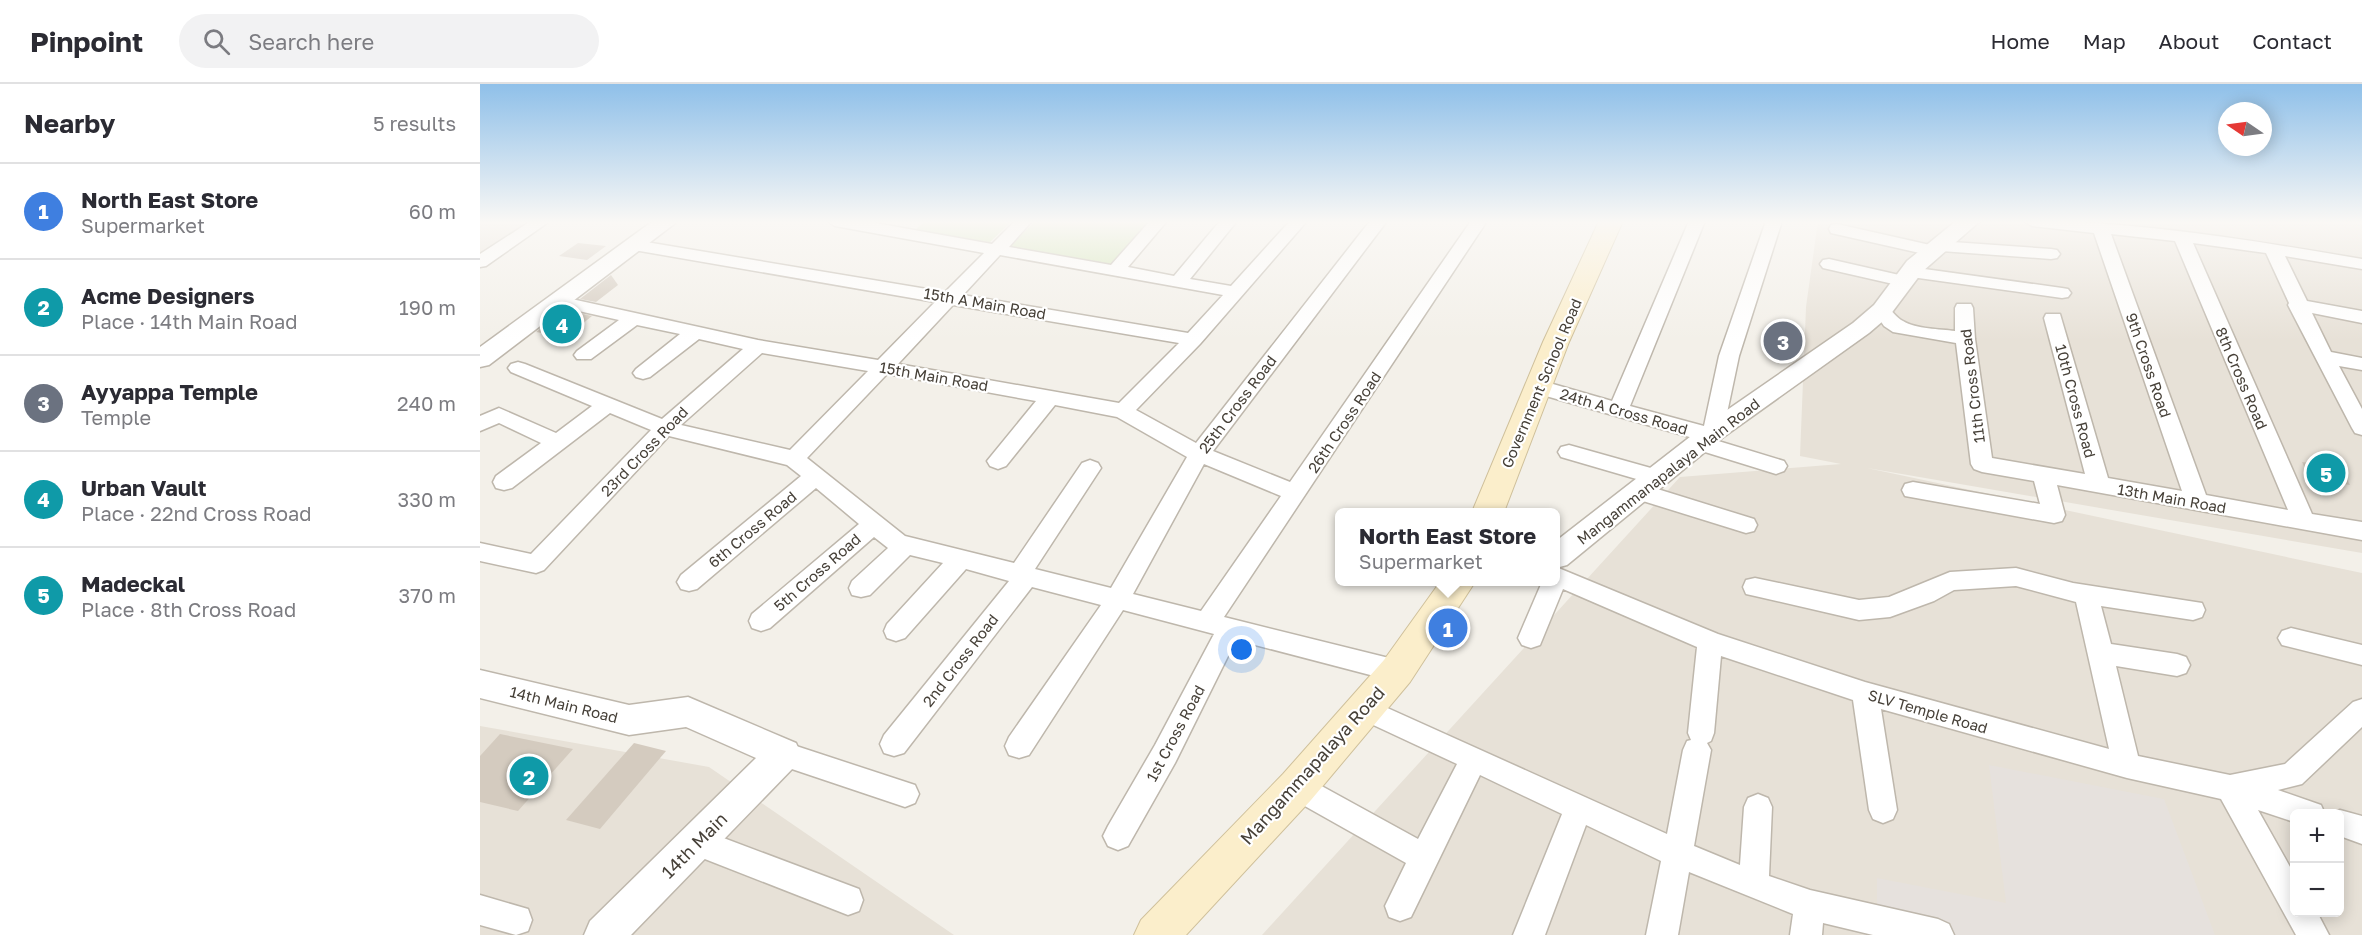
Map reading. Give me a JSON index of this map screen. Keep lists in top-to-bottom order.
{
  "streets": {
    "main road": ["Government School Road", "Mangammapalaya Road"],
    "street": [
      "15th A Main Road",
      "9th Cross Road",
      "15th Main Road",
      "8th Cross Road",
      "11th Cross Road",
      "10th Cross Road",
      "25th Cross Road",
      "24th A Cross Road",
      "26th Cross Road",
      "23rd Cross Road",
      "Mangammanapalaya Main Road",
      "13th Main Road",
      "6th Cross Road",
      "5th Cross Road",
      "2nd Cross Road",
      "14th Main Road",
      "SLV Temple Road",
      "1st Cross Road",
      "14th Main"
    ]
  },
  "crossings": [
    ["9th Cross Road", "13th Main Road"],
    ["15th Main Road", "25th Cross Road"],
    ["15th Main Road", "26th Cross Road"],
    ["15th Main Road", "23rd Cross Road"],
    ["8th Cross Road", "13th Main Road"],
    ["Government School Road", "24th A Cross Road"],
    ["11th Cross Road", "13th Main Road"],
    ["10th Cross Road", "13th Main Road"],
    ["24th A Cross Road", "Mangammanapalaya Main Road"],
    ["26th Cross Road", "1st Cross Road"],
    ["14th Main Road", "14th Main"]
  ],
  "north": "left",
  "page": {
    "header": "Pinpoint",
    "search": "Search here",
    "nav": [
      "Home",
      "Map",
      "About",
      "Contact"
    ],
    "heading": ["Nearby", "5 results"],
    "list": [
      {
        "mark": "1",
        "name": "North East Store",
        "note": "Supermarket",
        "value": "60 m"
      },
      {
        "mark": "2",
        "name": "Acme Designers",
        "note": "Place · 14th Main Road",
        "value": "190 m"
      },
      {
        "mark": "3",
        "name": "Ayyappa Temple",
        "note": "Temple",
        "value": "240 m"
      },
      {
        "mark": "4",
        "name": "Urban Vault",
        "note": "Place · 22nd Cross Road",
        "value": "330 m"
      },
      {
        "mark": "5",
        "name": "Madeckal",
        "note": "Place · 8th Cross Road",
        "value": "370 m"
      }
    ],
    "pins": [
      "4",
      "3",
      "5",
      "1",
      "2"
    ],
    "popup": ["North East Store", "Supermarket"],
    "map_buttons": ["+", "−"]
  }
}
